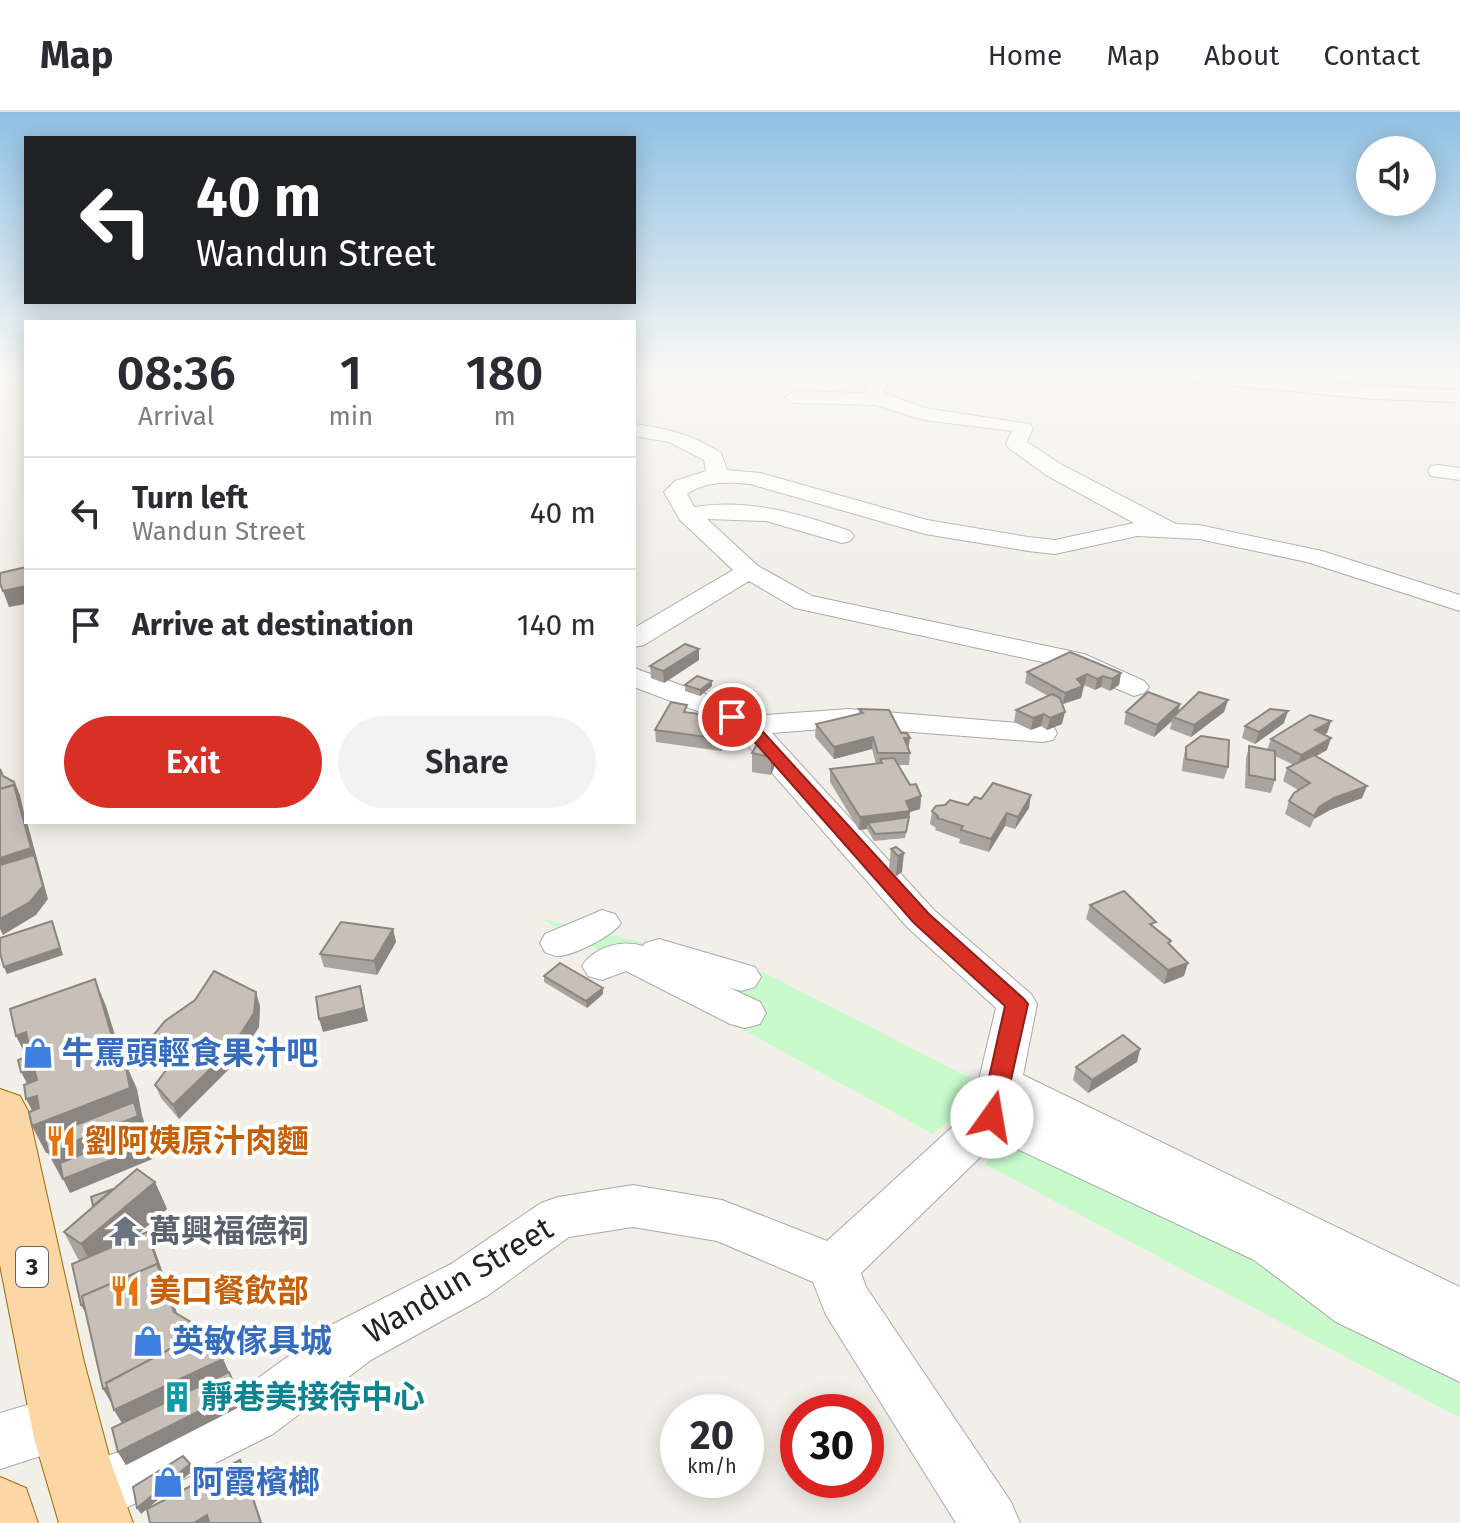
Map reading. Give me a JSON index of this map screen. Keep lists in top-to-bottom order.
{
  "streets": {
    "main road": ["3"],
    "street": ["Wandun Street"]
  },
  "crossings": [
    ["3", "Wandun Street"]
  ],
  "places": {
    "shop": ["牛罵頭輕食果汁吧", "英敏傢具城", "阿霞檳榔"],
    "restaurant": ["劉阿姨原汁肉麵", "美口餐飲部"],
    "temple": ["萬興福德祠"],
    "building": ["靜巷美接待中心"]
  },
  "page": {
    "header": "Map",
    "nav": [
      "Home",
      "Map",
      "About",
      "Contact"
    ],
    "turn": ["40 m", "Wandun Street"],
    "eta": [
      "08:36",
      "Arrival",
      "1",
      "min",
      "180",
      "m"
    ],
    "list": [
      {
        "name": "Turn left",
        "note": "Wandun Street",
        "value": "40 m"
      },
      {
        "name": "Arrive at destination",
        "value": "140 m"
      }
    ],
    "buttons": ["Exit", "Share"],
    "speed": "20 km/h",
    "limit": "30"
  }
}
